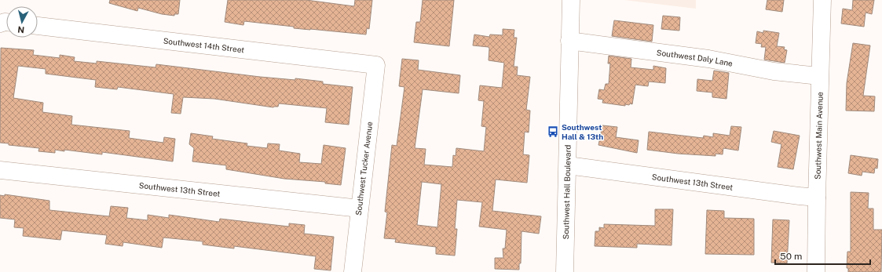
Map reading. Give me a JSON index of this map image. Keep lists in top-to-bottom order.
{
  "streets": {
    "street": [
      "Southwest 14th Street",
      "Southwest Daly Lane",
      "Southwest Main Avenue",
      "Southwest Tucker Avenue",
      "Southwest 13th Street",
      "Southwest Hall Boulevard"
    ]
  },
  "crossings": [
    ["Southwest 14th Street", "Southwest Tucker Avenue"],
    ["Southwest Daly Lane", "Southwest Main Avenue"],
    ["Southwest Daly Lane", "Southwest Hall Boulevard"],
    ["Southwest Main Avenue", "Southwest 13th Street"],
    ["Southwest Tucker Avenue", "Southwest 13th Street"],
    ["Southwest 13th Street", "Southwest Hall Boulevard"]
  ],
  "places": {
    "bus stop": ["Southwest Hall & 13th"]
  },
  "scale_bar": "50 m",
  "north": "bottom"
}
